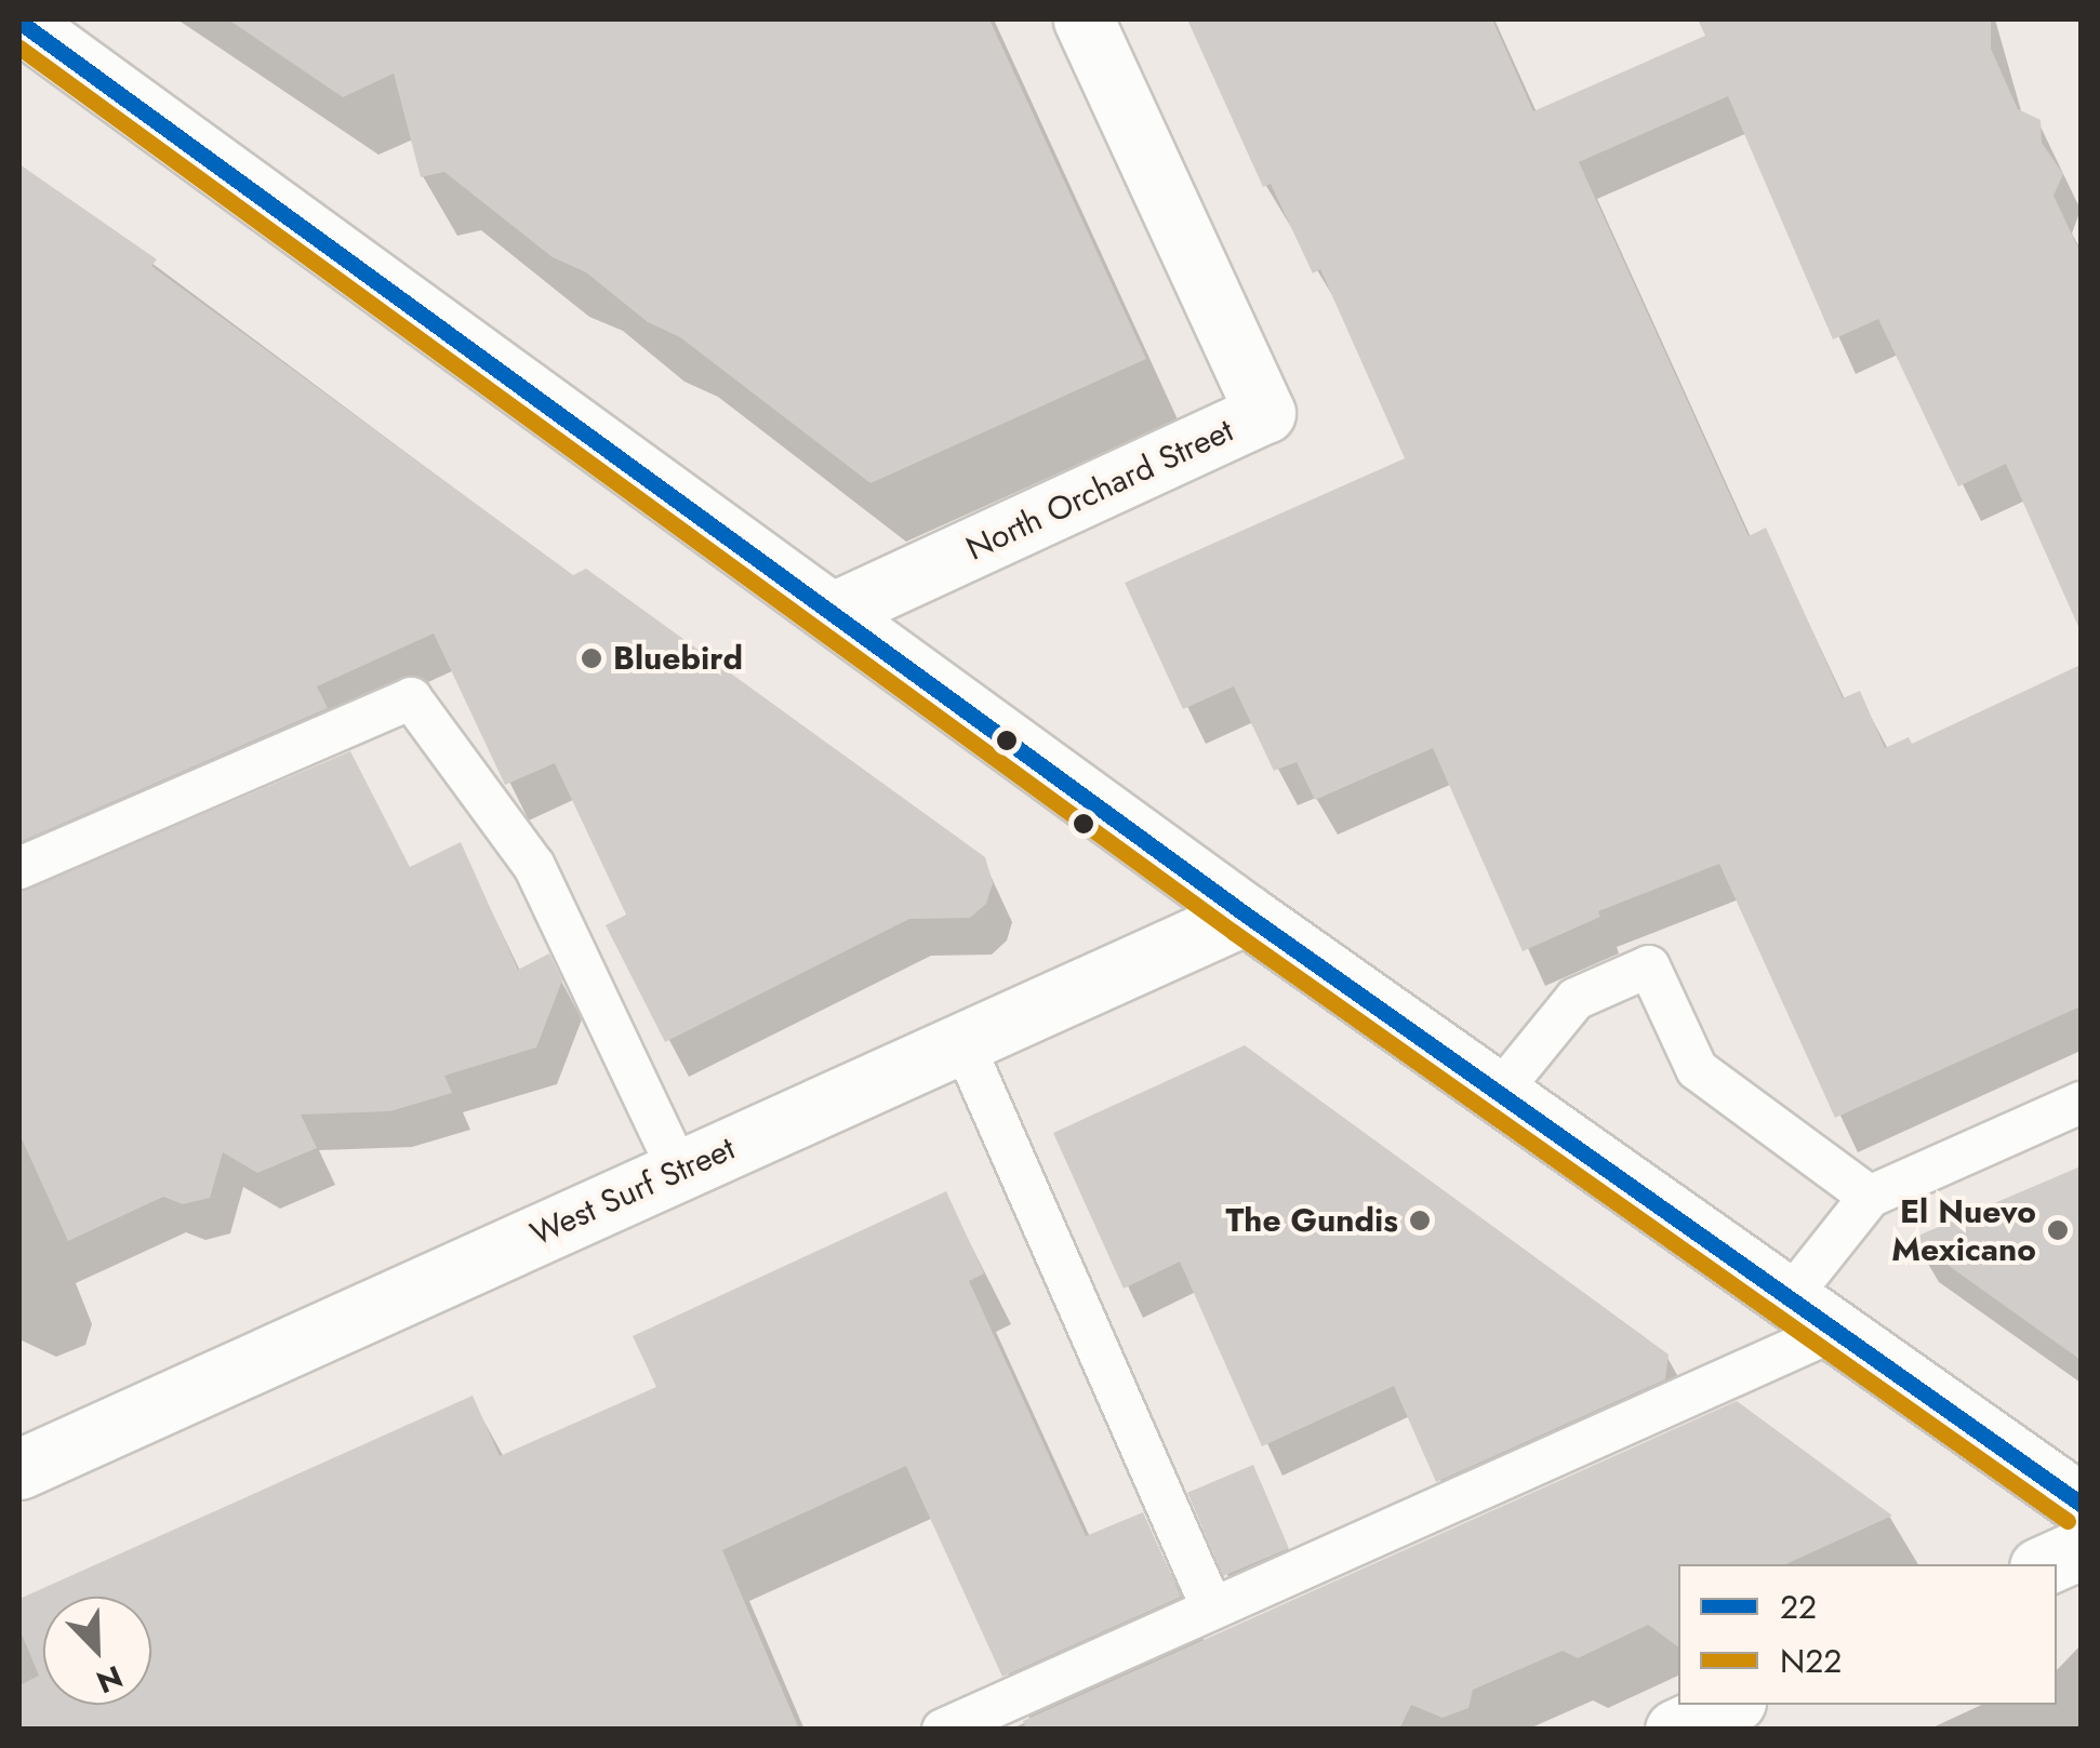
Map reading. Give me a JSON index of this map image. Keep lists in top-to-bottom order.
{
  "streets": {
    "main road": ["North Orchard Street", "West Surf Street"]
  },
  "places": ["Bluebird", "The Gundis", "El Nuevo Mexicano"],
  "lines": ["transit line 22", "transit line N22"],
  "legend": ["22", "N22"],
  "north": "bottom right"
}
